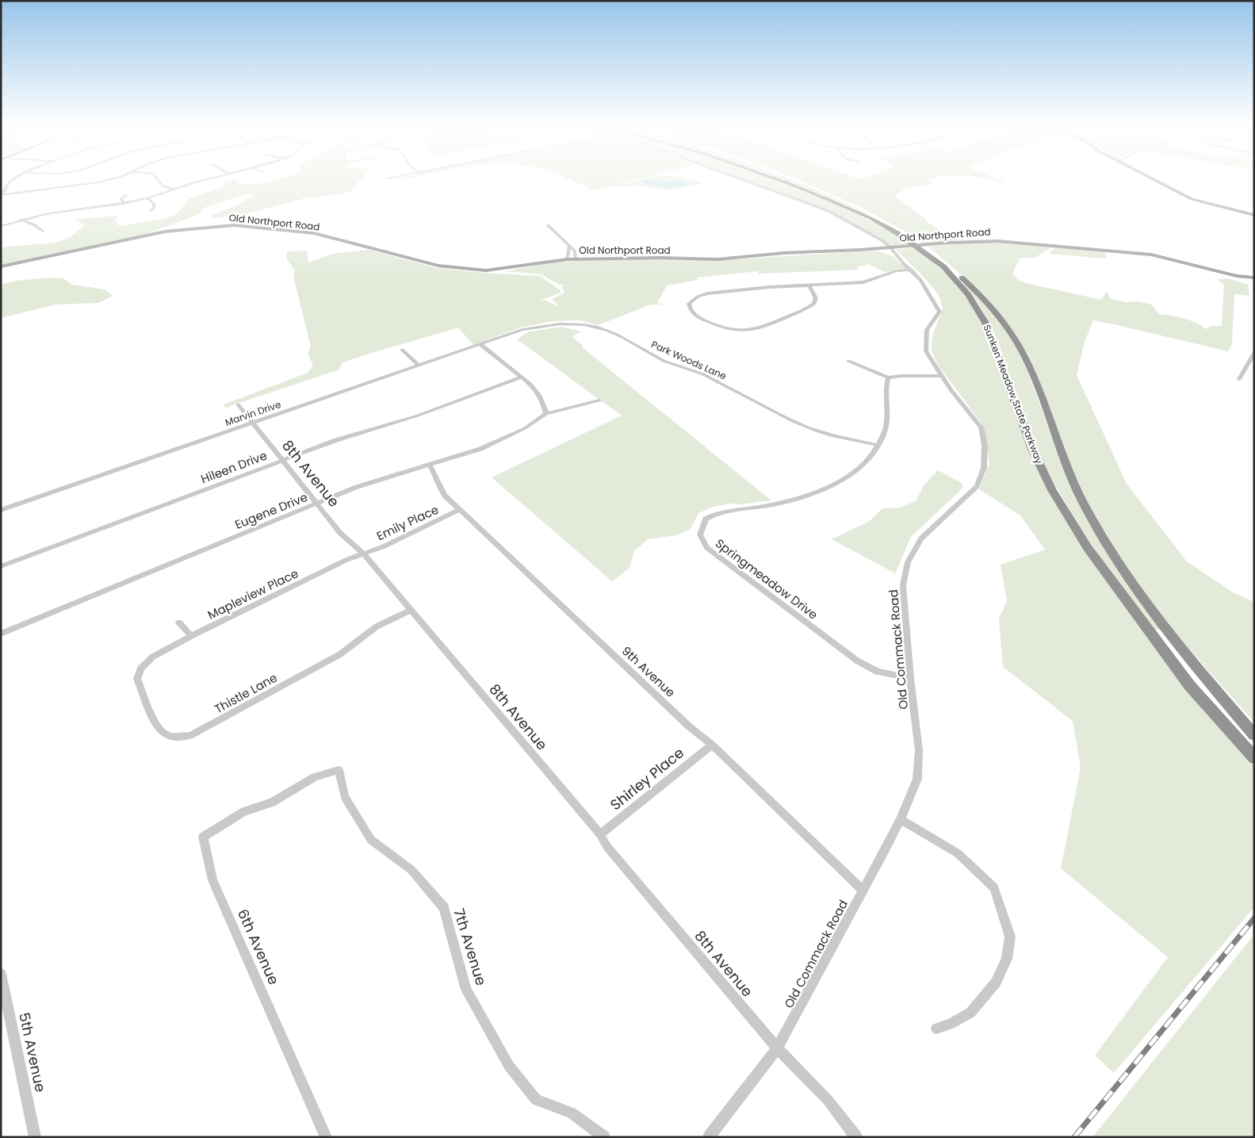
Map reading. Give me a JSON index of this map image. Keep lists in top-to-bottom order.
{
  "streets": {
    "highway": ["Sunken Meadow State Parkway"],
    "main road": ["Old Northport Road"],
    "street": [
      "Park Woods Lane",
      "Marvin Drive",
      "Hileen Drive",
      "8th Avenue",
      "Eugene Drive",
      "Emily Place",
      "Springmeadow Drive",
      "Mapleview Place",
      "Old Commack Road",
      "9th Avenue",
      "Thistle Lane",
      "Shirley Place",
      "6th Avenue",
      "7th Avenue",
      "5th Avenue"
    ]
  },
  "crossings": [
    ["Old Northport Road", "Old Commack Road"],
    ["Park Woods Lane", "Marvin Drive"],
    ["Park Woods Lane", "Springmeadow Drive"],
    ["Marvin Drive", "8th Avenue"],
    ["Hileen Drive", "8th Avenue"],
    ["8th Avenue", "Eugene Drive"],
    ["8th Avenue", "Emily Place"],
    ["8th Avenue", "Mapleview Place"],
    ["8th Avenue", "Old Commack Road"],
    ["8th Avenue", "Thistle Lane"],
    ["8th Avenue", "Shirley Place"],
    ["Eugene Drive", "9th Avenue"],
    ["Emily Place", "Mapleview Place"],
    ["Emily Place", "9th Avenue"],
    ["Springmeadow Drive", "Old Commack Road"],
    ["Mapleview Place", "Thistle Lane"],
    ["Old Commack Road", "9th Avenue"],
    ["9th Avenue", "Shirley Place"],
    ["6th Avenue", "7th Avenue"]
  ]
}
